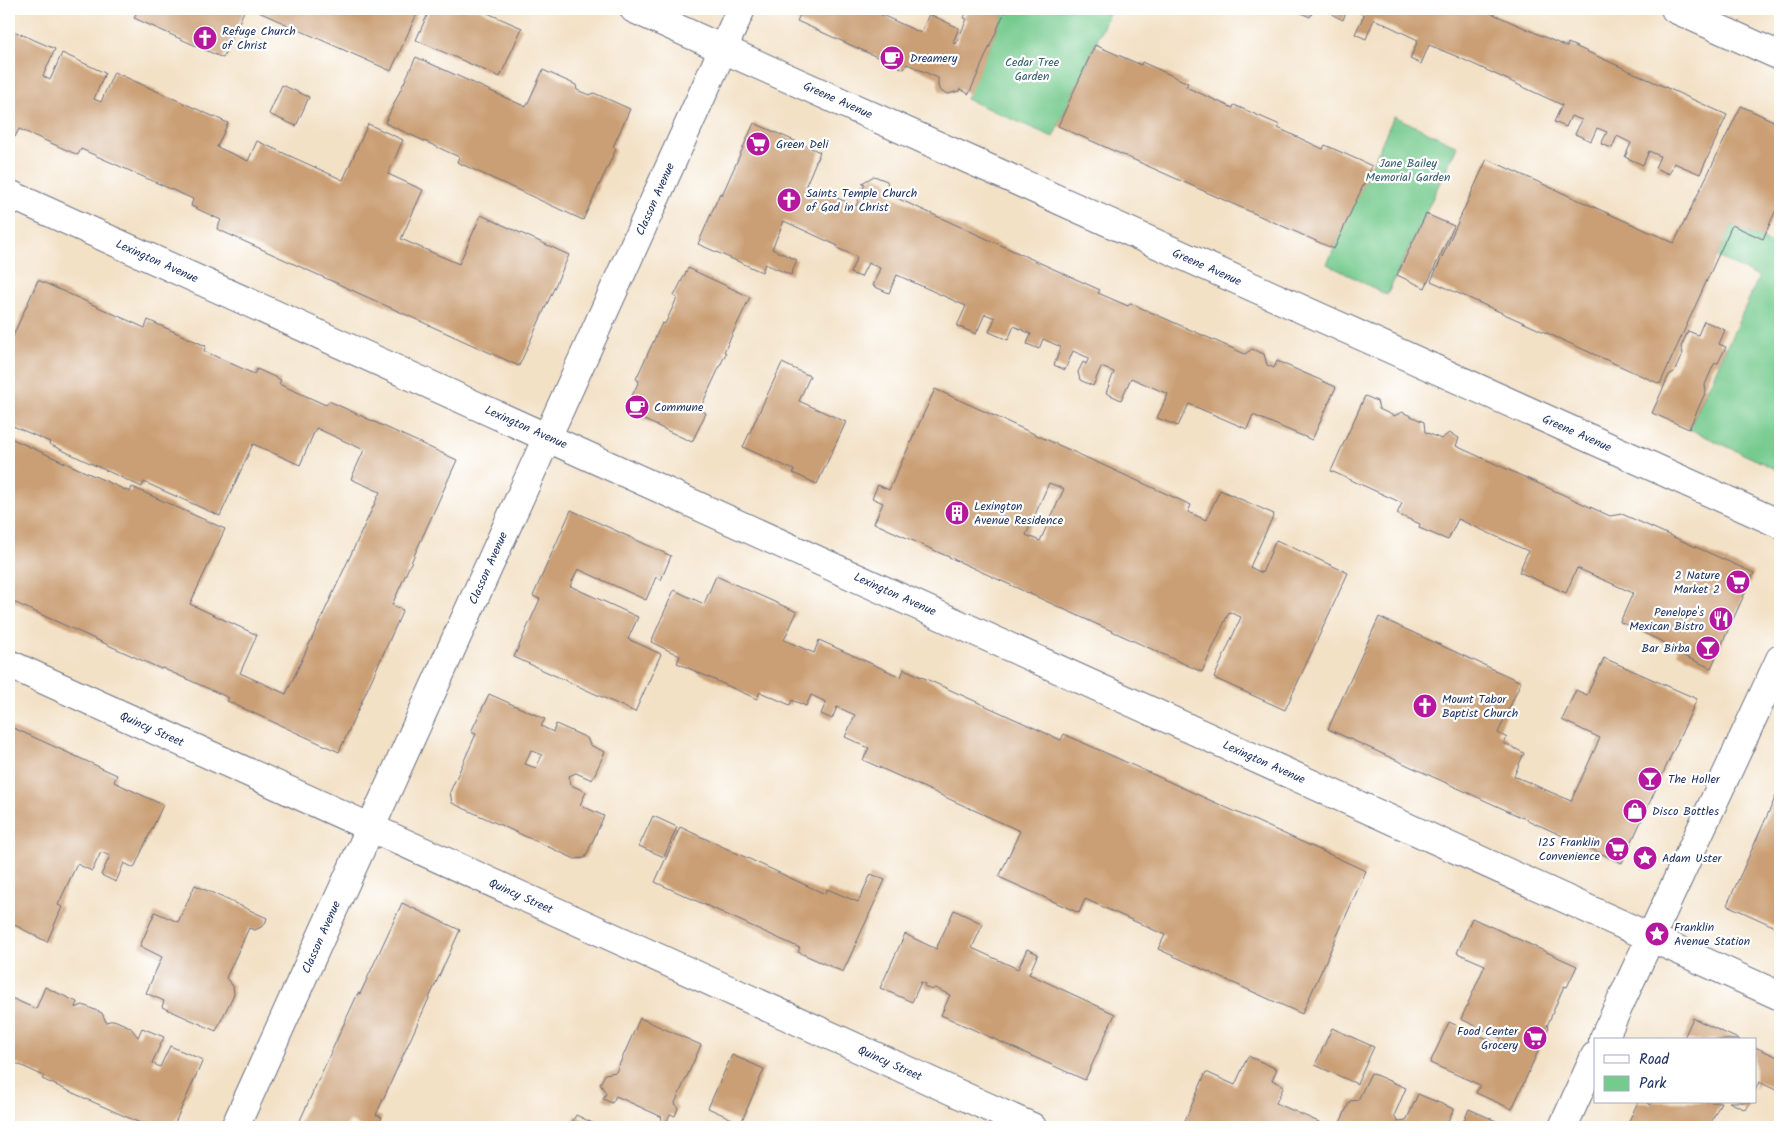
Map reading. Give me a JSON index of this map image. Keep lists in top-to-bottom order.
{
  "streets": {
    "street": [
      "Greene Avenue",
      "Classon Avenue",
      "Lexington Avenue",
      "Quincy Street"
    ]
  },
  "crossings": [
    ["Greene Avenue", "Classon Avenue"],
    ["Classon Avenue", "Lexington Avenue"],
    ["Classon Avenue", "Quincy Street"]
  ],
  "parks": ["Cedar Tree Garden", "Jane Bailey Memorial Garden"],
  "places": {
    "church": ["Refuge Church of Christ", "Saints Temple Church of God in Christ", "Mount Tabor Baptist Church"],
    "cafe": ["Dreamery", "Commune"],
    "supermarket": [
      "Green Deli",
      "2 Nature Market 2",
      "125 Franklin Convenience",
      "Food Center Grocery"
    ],
    "building": ["Lexington Avenue Residence"],
    "restaurant": ["Penelope's Mexican Bistro"],
    "bar": ["Bar Birba", "The Holler"],
    "shop": ["Disco Bottles"],
    "place": ["Adam Uster", "Franklin Avenue Station"]
  },
  "legend": ["Road", "Park"]
}
